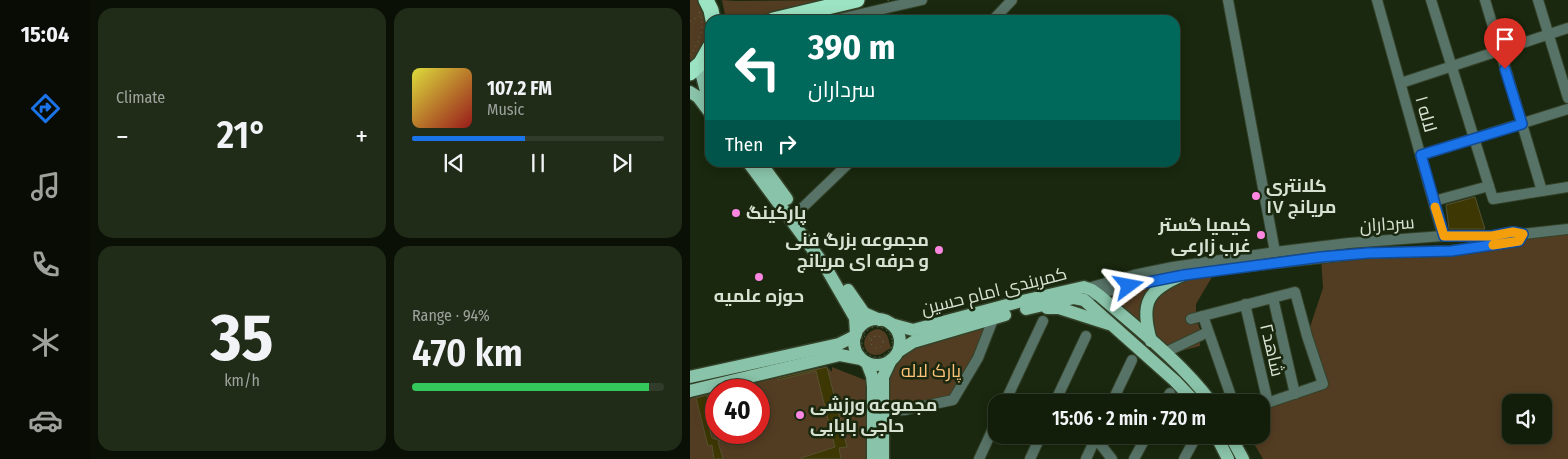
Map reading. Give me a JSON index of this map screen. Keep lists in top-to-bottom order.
{
  "streets": {
    "main road": ["کمربندی امام حسین"],
    "street": ["لاله ۱", "سرداران", "شاهد۲"]
  },
  "crossings": [
    ["لاله ۱", "سرداران"],
    ["سرداران", "کمربندی امام حسین"]
  ],
  "parks": ["پارک لاله"],
  "places": [
    "کلانتری ۱۷ مریانج",
    "پارکینگ",
    "کیمیا گستر غرب زارعی",
    "مجموعه بزرگ فنی و حرفه ای مریانج",
    "حوزه علمیه",
    "مجموعه ورزشی حاجی بابایی"
  ],
  "page": {
    "tabs": "15:04",
    "tile": [
      "Climate",
      ["35", "km/h"],
      ["Range · 94%", "470 km"]
    ],
    "turn": ["390 m", "سرداران"],
    "song": ["107.2 FM", "Music"],
    "heat": ["−", "21°", "+"],
    "then": "Then",
    "limit": "40",
    "trip": "15:06 · 2 min · 720 m"
  }
}
